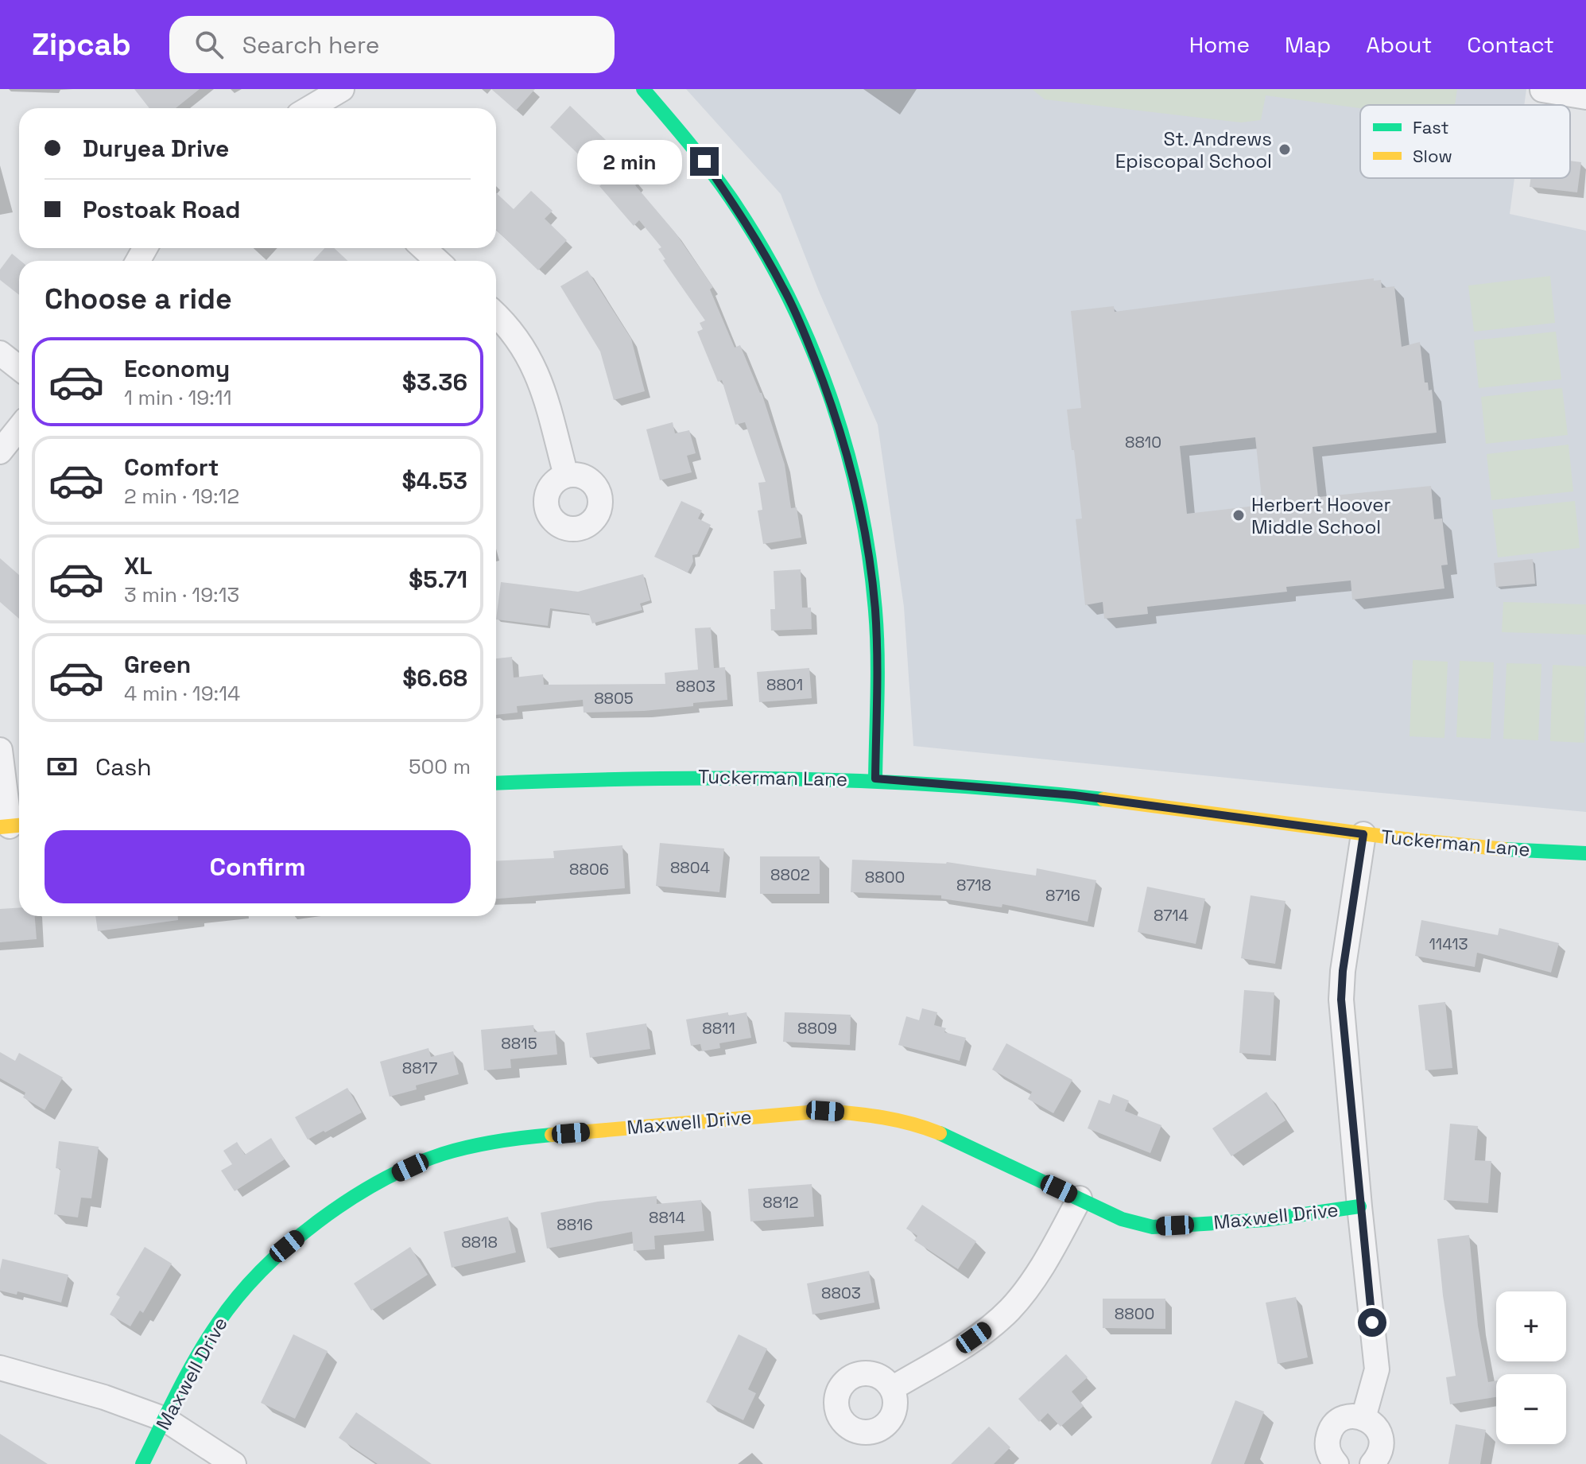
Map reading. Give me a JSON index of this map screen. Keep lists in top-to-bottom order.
{
  "streets": {
    "street": ["Tuckerman Lane", "Maxwell Drive"]
  },
  "places": ["St. Andrews Episcopal School", "Herbert Hoover Middle School"],
  "house_numbers": [
    "8810",
    "8801",
    "8803",
    "8805",
    "8804",
    "8806",
    "8802",
    "8800",
    "8718",
    "8716",
    "8714",
    "11413",
    "8811",
    "8809",
    "8815",
    "8817",
    "8812",
    "8814",
    "8816",
    "8818",
    "8803",
    "8800"
  ],
  "legend": ["Fast", "Slow"],
  "page": {
    "header": "Zipcab",
    "search": "Search here",
    "nav": [
      "Home",
      "Map",
      "About",
      "Contact"
    ],
    "banner": ["Duryea Drive", "Postoak Road"],
    "bubble": "2 min",
    "heading": "Choose a ride",
    "list": [
      {
        "name": "Economy",
        "note": "1 min · 19:11",
        "value": "$3.36"
      },
      {
        "name": "Comfort",
        "note": "2 min · 19:12",
        "value": "$4.53"
      },
      {
        "name": "XL",
        "note": "3 min · 19:13",
        "value": "$5.71"
      },
      {
        "name": "Green",
        "note": "4 min · 19:14",
        "value": "$6.68"
      }
    ],
    "pay": ["Cash", "500 m"],
    "buttons": "Confirm",
    "map_buttons": ["+", "−"]
  }
}
